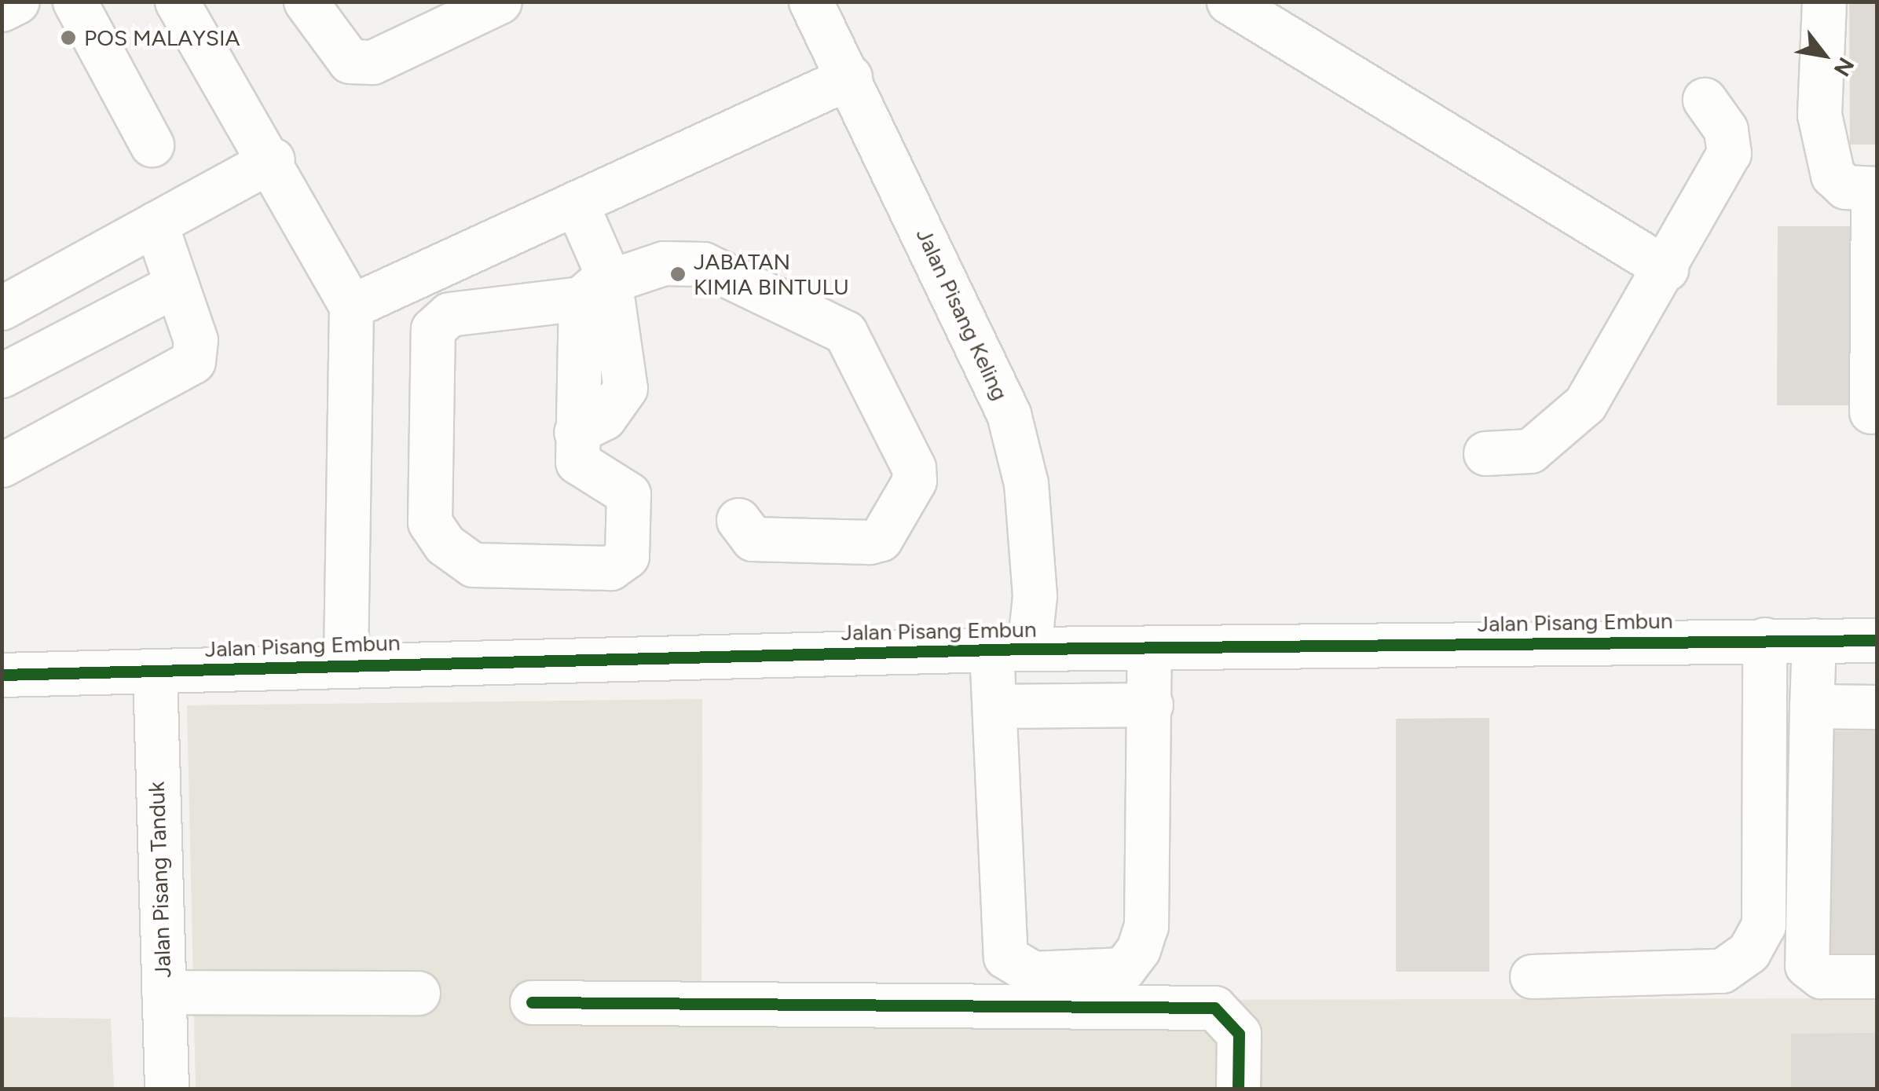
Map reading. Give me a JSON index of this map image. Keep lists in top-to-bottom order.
{
  "streets": {
    "street": ["Jalan Pisang Keling", "Jalan Pisang Embun", "Jalan Pisang Tanduk"]
  },
  "crossings": [
    ["Jalan Pisang Keling", "Jalan Pisang Embun"],
    ["Jalan Pisang Embun", "Jalan Pisang Tanduk"]
  ],
  "places": ["POS MALAYSIA", "JABATAN KIMIA BINTULU"],
  "north": "bottom right"
}
